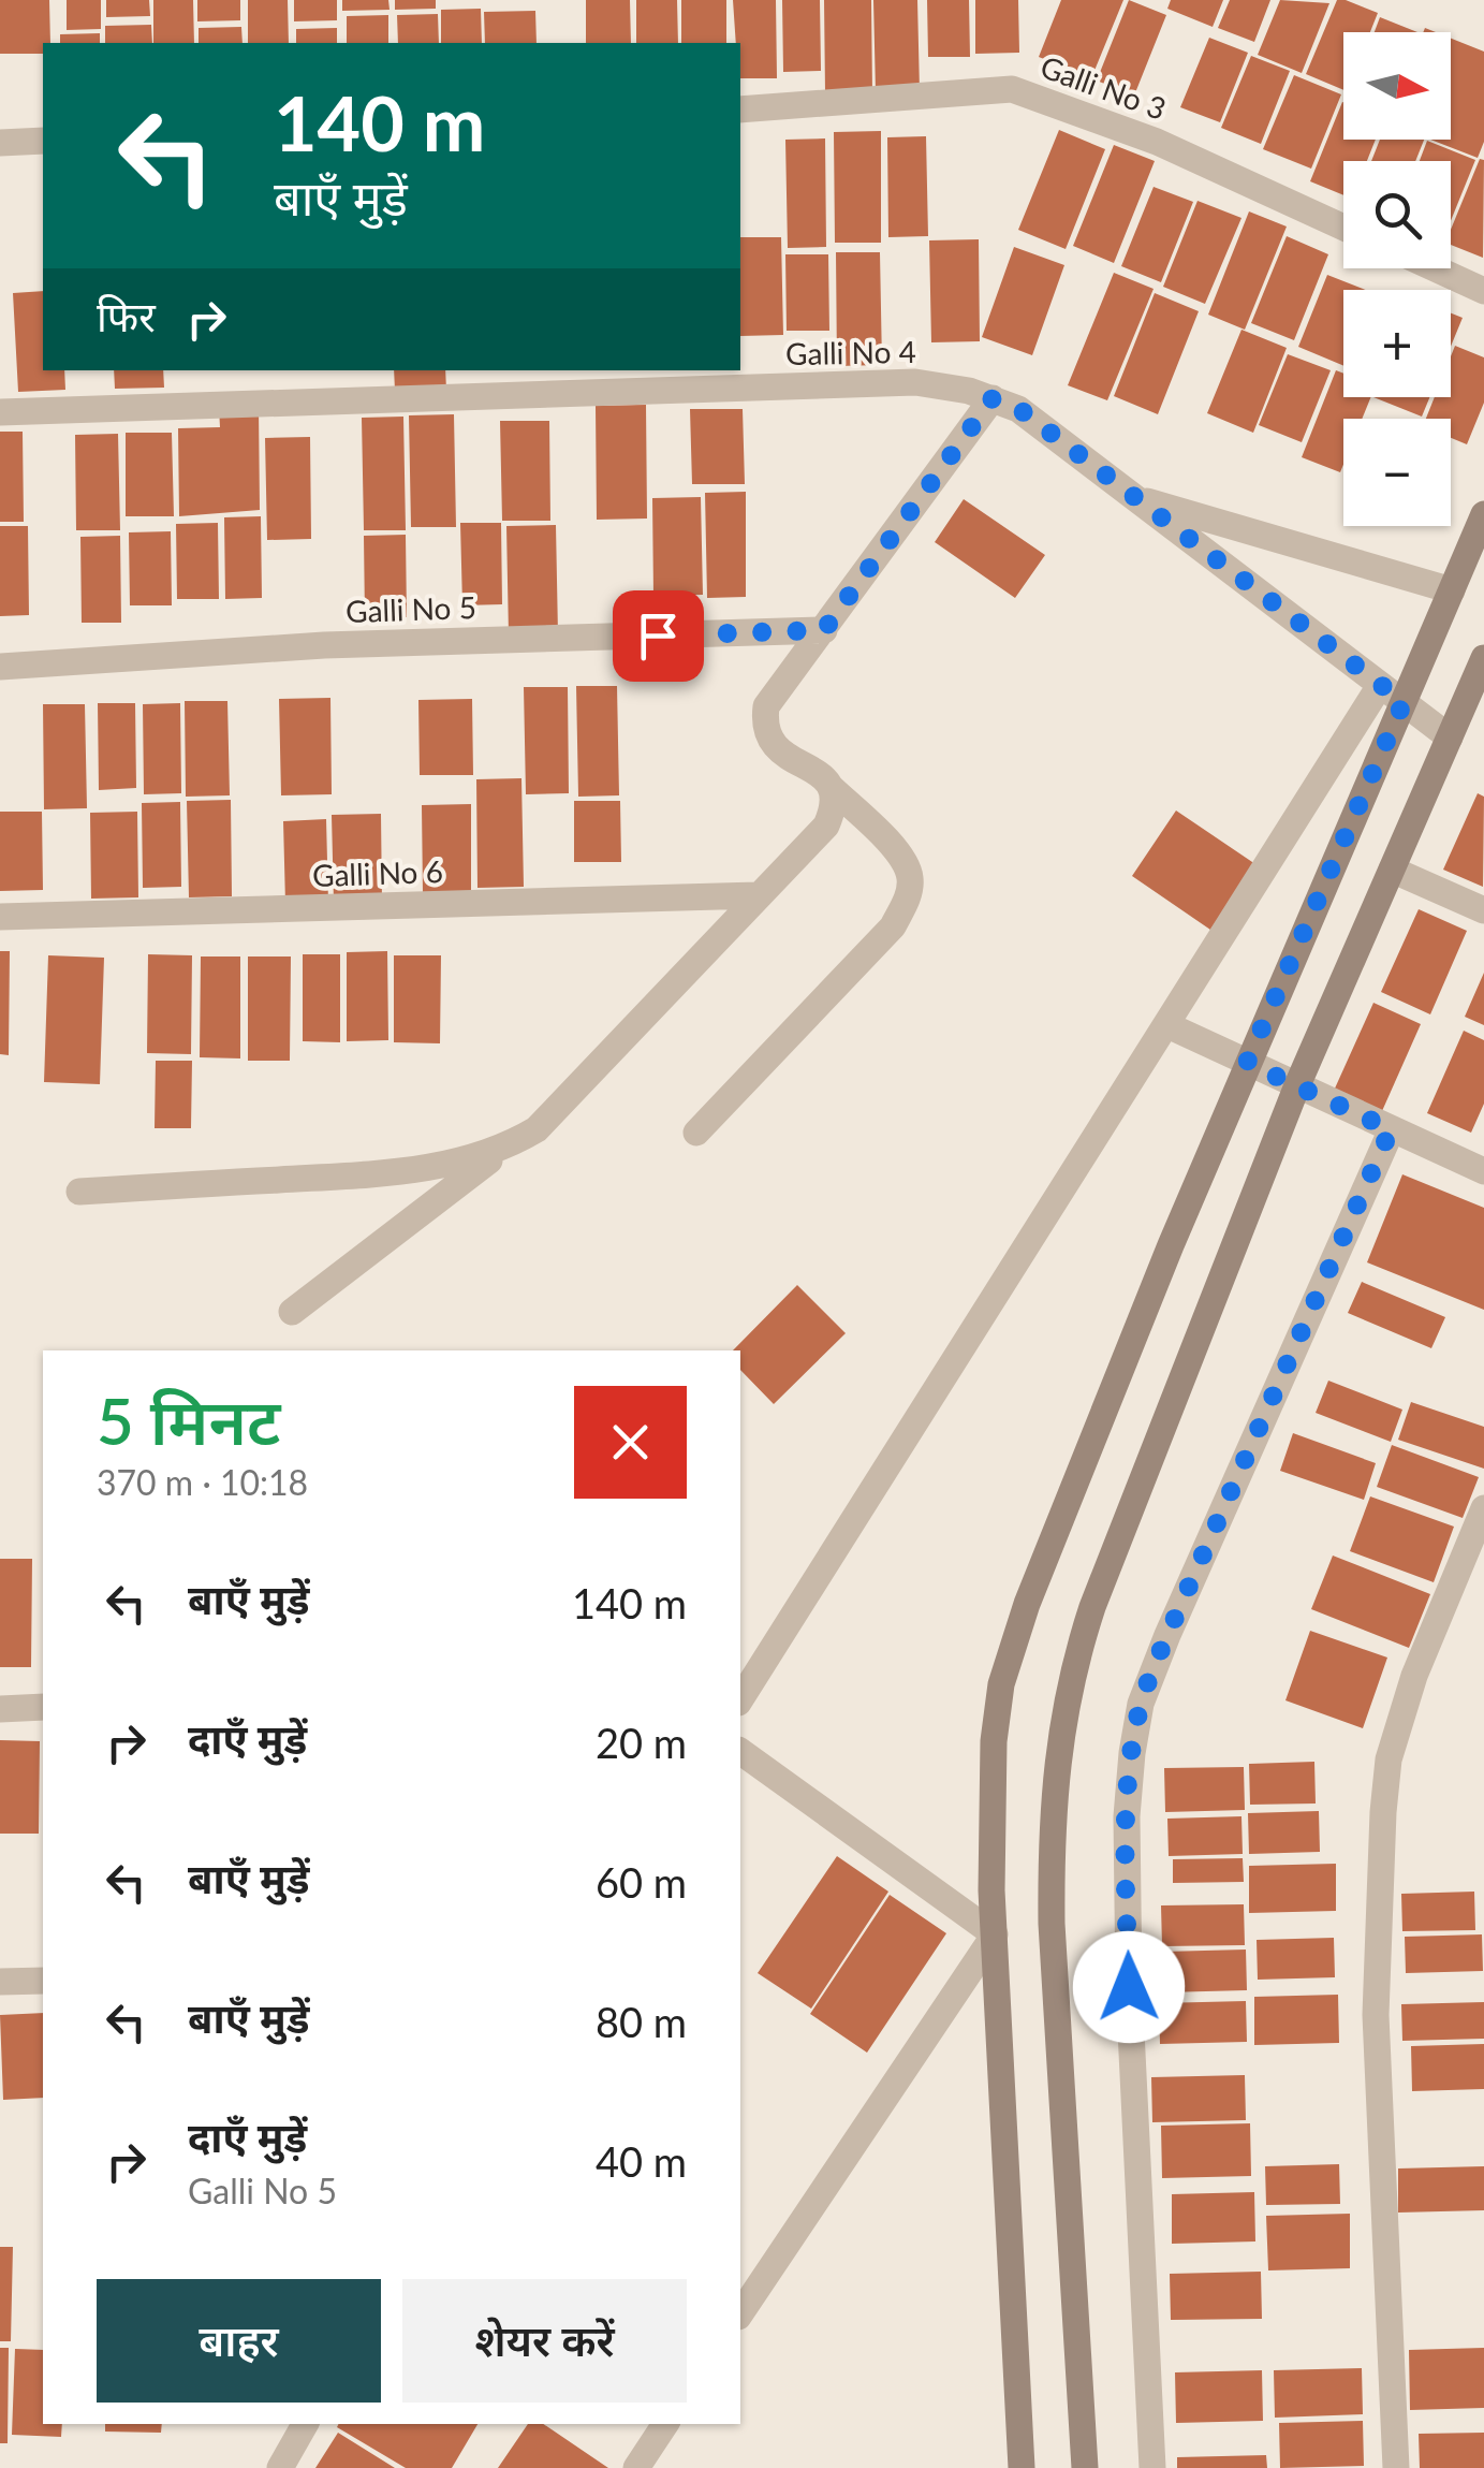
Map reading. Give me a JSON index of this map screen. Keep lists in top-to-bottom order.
{
  "streets": {
    "street": [
      "Galli No 3",
      "Galli No 4",
      "Galli No 5",
      "Galli No 6"
    ]
  },
  "north": "right",
  "page": {
    "map_buttons": ["+", "−"],
    "turn": ["140 m", "बाएँ मुड़ें"],
    "then": "फिर",
    "heading": ["5 मिनट", "370 m · 10:18"],
    "list": [
      {
        "name": "बाएँ मुड़ें",
        "value": "140 m"
      },
      {
        "name": "दाएँ मुड़ें",
        "value": "20 m"
      },
      {
        "name": "बाएँ मुड़ें",
        "value": "60 m"
      },
      {
        "name": "बाएँ मुड़ें",
        "value": "80 m"
      },
      {
        "name": "दाएँ मुड़ें",
        "note": "Galli No 5",
        "value": "40 m"
      }
    ],
    "buttons": ["बाहर", "शेयर करें"]
  }
}
